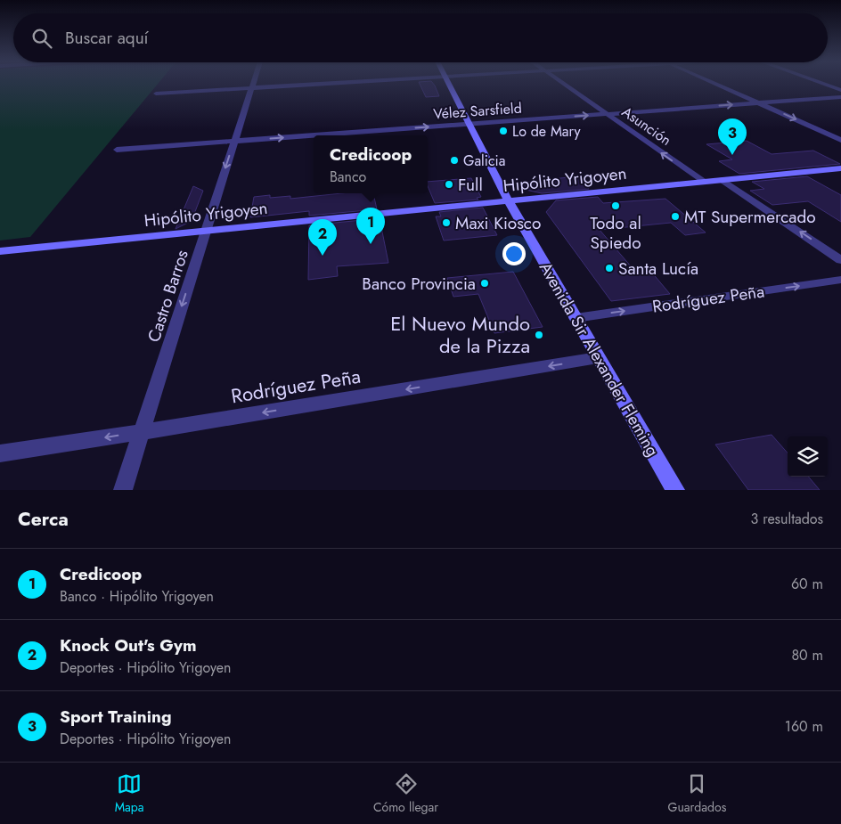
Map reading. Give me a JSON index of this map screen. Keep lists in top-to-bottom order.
{
  "streets": {
    "street": [
      "Vélez Sarsfield",
      "Asunción",
      "Hipólito Yrigoyen",
      "Castro Barros",
      "Rodríguez Peña",
      "Avenida Sir Alexander Fleming"
    ]
  },
  "crossings": [
    ["Vélez Sarsfield", "Asunción"],
    ["Vélez Sarsfield", "Castro Barros"],
    ["Vélez Sarsfield", "Avenida Sir Alexander Fleming"],
    ["Asunción", "Hipólito Yrigoyen"],
    ["Hipólito Yrigoyen", "Castro Barros"],
    ["Hipólito Yrigoyen", "Avenida Sir Alexander Fleming"],
    ["Castro Barros", "Rodríguez Peña"],
    ["Rodríguez Peña", "Avenida Sir Alexander Fleming"]
  ],
  "one_way": ["Vélez Sarsfield", "Castro Barros"],
  "places": [
    "Lo de Mary",
    "Galicia",
    "Full",
    "Todo al Spiedo",
    "MT Supermercado",
    "Maxi Kiosco",
    "Santa Lucía",
    "Banco Provincia",
    "El Nuevo Mundo de la Pizza"
  ],
  "page": {
    "search": "Buscar aquí",
    "pins": ["3", "1", "2"],
    "popup": ["Credicoop", "Banco"],
    "heading": ["Cerca", "3 resultados"],
    "list": [
      {
        "mark": "1",
        "name": "Credicoop",
        "note": "Banco · Hipólito Yrigoyen",
        "value": "60 m"
      },
      {
        "mark": "2",
        "name": "Knock Out's Gym",
        "note": "Deportes · Hipólito Yrigoyen",
        "value": "80 m"
      },
      {
        "mark": "3",
        "name": "Sport Training",
        "note": "Deportes · Hipólito Yrigoyen",
        "value": "160 m"
      }
    ],
    "nav": ["Mapa", "Cómo llegar", "Guardados"]
  }
}
